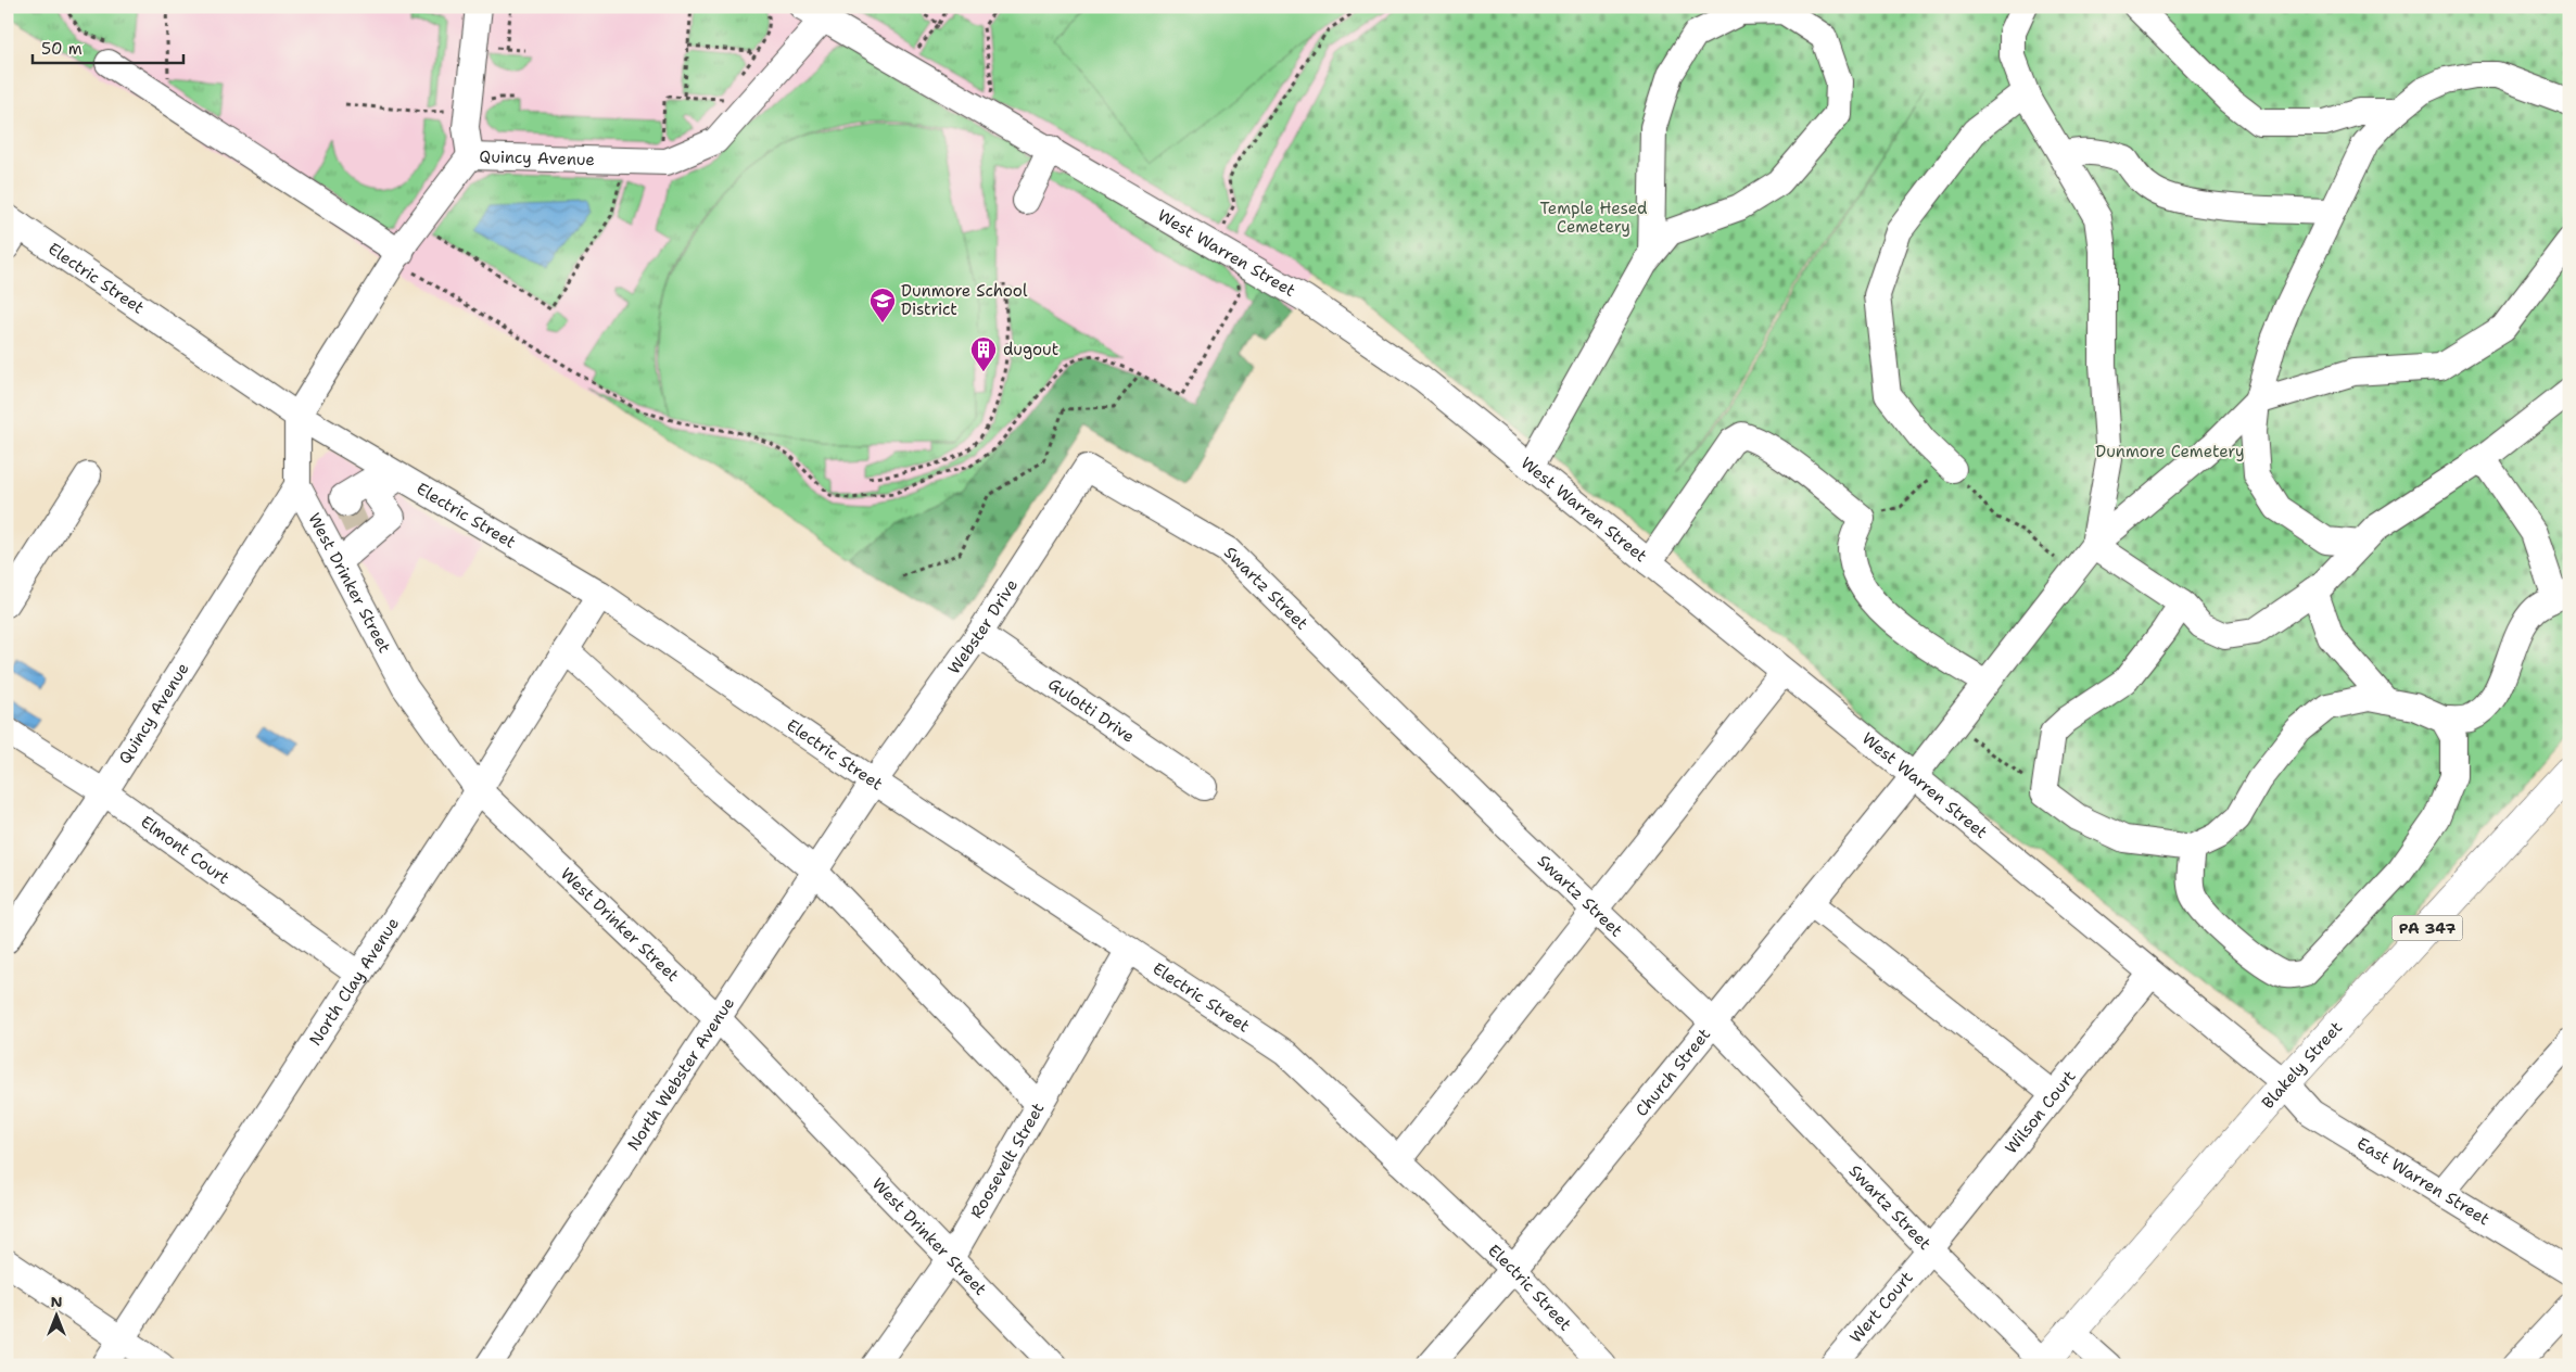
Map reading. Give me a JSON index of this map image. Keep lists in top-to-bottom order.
{
  "streets": {
    "main road": ["PA 347", "Blakely Street"],
    "street": [
      "Quincy Avenue",
      "West Warren Street",
      "Electric Street",
      "West Drinker Street",
      "Swartz Street",
      "Webster Drive",
      "Gulotti Drive",
      "Elmont Court",
      "North Clay Avenue",
      "Church Street",
      "North Webster Avenue",
      "Wilson Court",
      "Roosevelt Street",
      "East Warren Street",
      "Wert Court"
    ]
  },
  "crossings": [
    ["Quincy Avenue", "West Warren Street"],
    ["Quincy Avenue", "Electric Street"],
    ["Quincy Avenue", "West Drinker Street"],
    ["Quincy Avenue", "Elmont Court"],
    ["West Warren Street", "Blakely Street"],
    ["West Warren Street", "Church Street"],
    ["West Warren Street", "Wilson Court"],
    ["West Warren Street", "East Warren Street"],
    ["Electric Street", "West Drinker Street"],
    ["Electric Street", "Webster Drive"],
    ["Electric Street", "North Clay Avenue"],
    ["Electric Street", "Church Street"],
    ["Electric Street", "North Webster Avenue"],
    ["Electric Street", "Roosevelt Street"],
    ["West Drinker Street", "North Clay Avenue"],
    ["West Drinker Street", "North Webster Avenue"],
    ["West Drinker Street", "Roosevelt Street"],
    ["Swartz Street", "Webster Drive"],
    ["Swartz Street", "Blakely Street"],
    ["Swartz Street", "Church Street"],
    ["Swartz Street", "Wilson Court"],
    ["Swartz Street", "Wert Court"],
    ["Webster Drive", "Gulotti Drive"],
    ["Webster Drive", "North Webster Avenue"],
    ["Elmont Court", "North Clay Avenue"],
    ["Blakely Street", "East Warren Street"],
    ["Wilson Court", "Wert Court"]
  ],
  "parks": ["Temple Hesed Cemetery", "Dunmore Cemetery"],
  "places": {
    "school or university": ["Dunmore School District"],
    "building": ["dugout"]
  },
  "scale_bar": "50 m",
  "north": "top"
}
